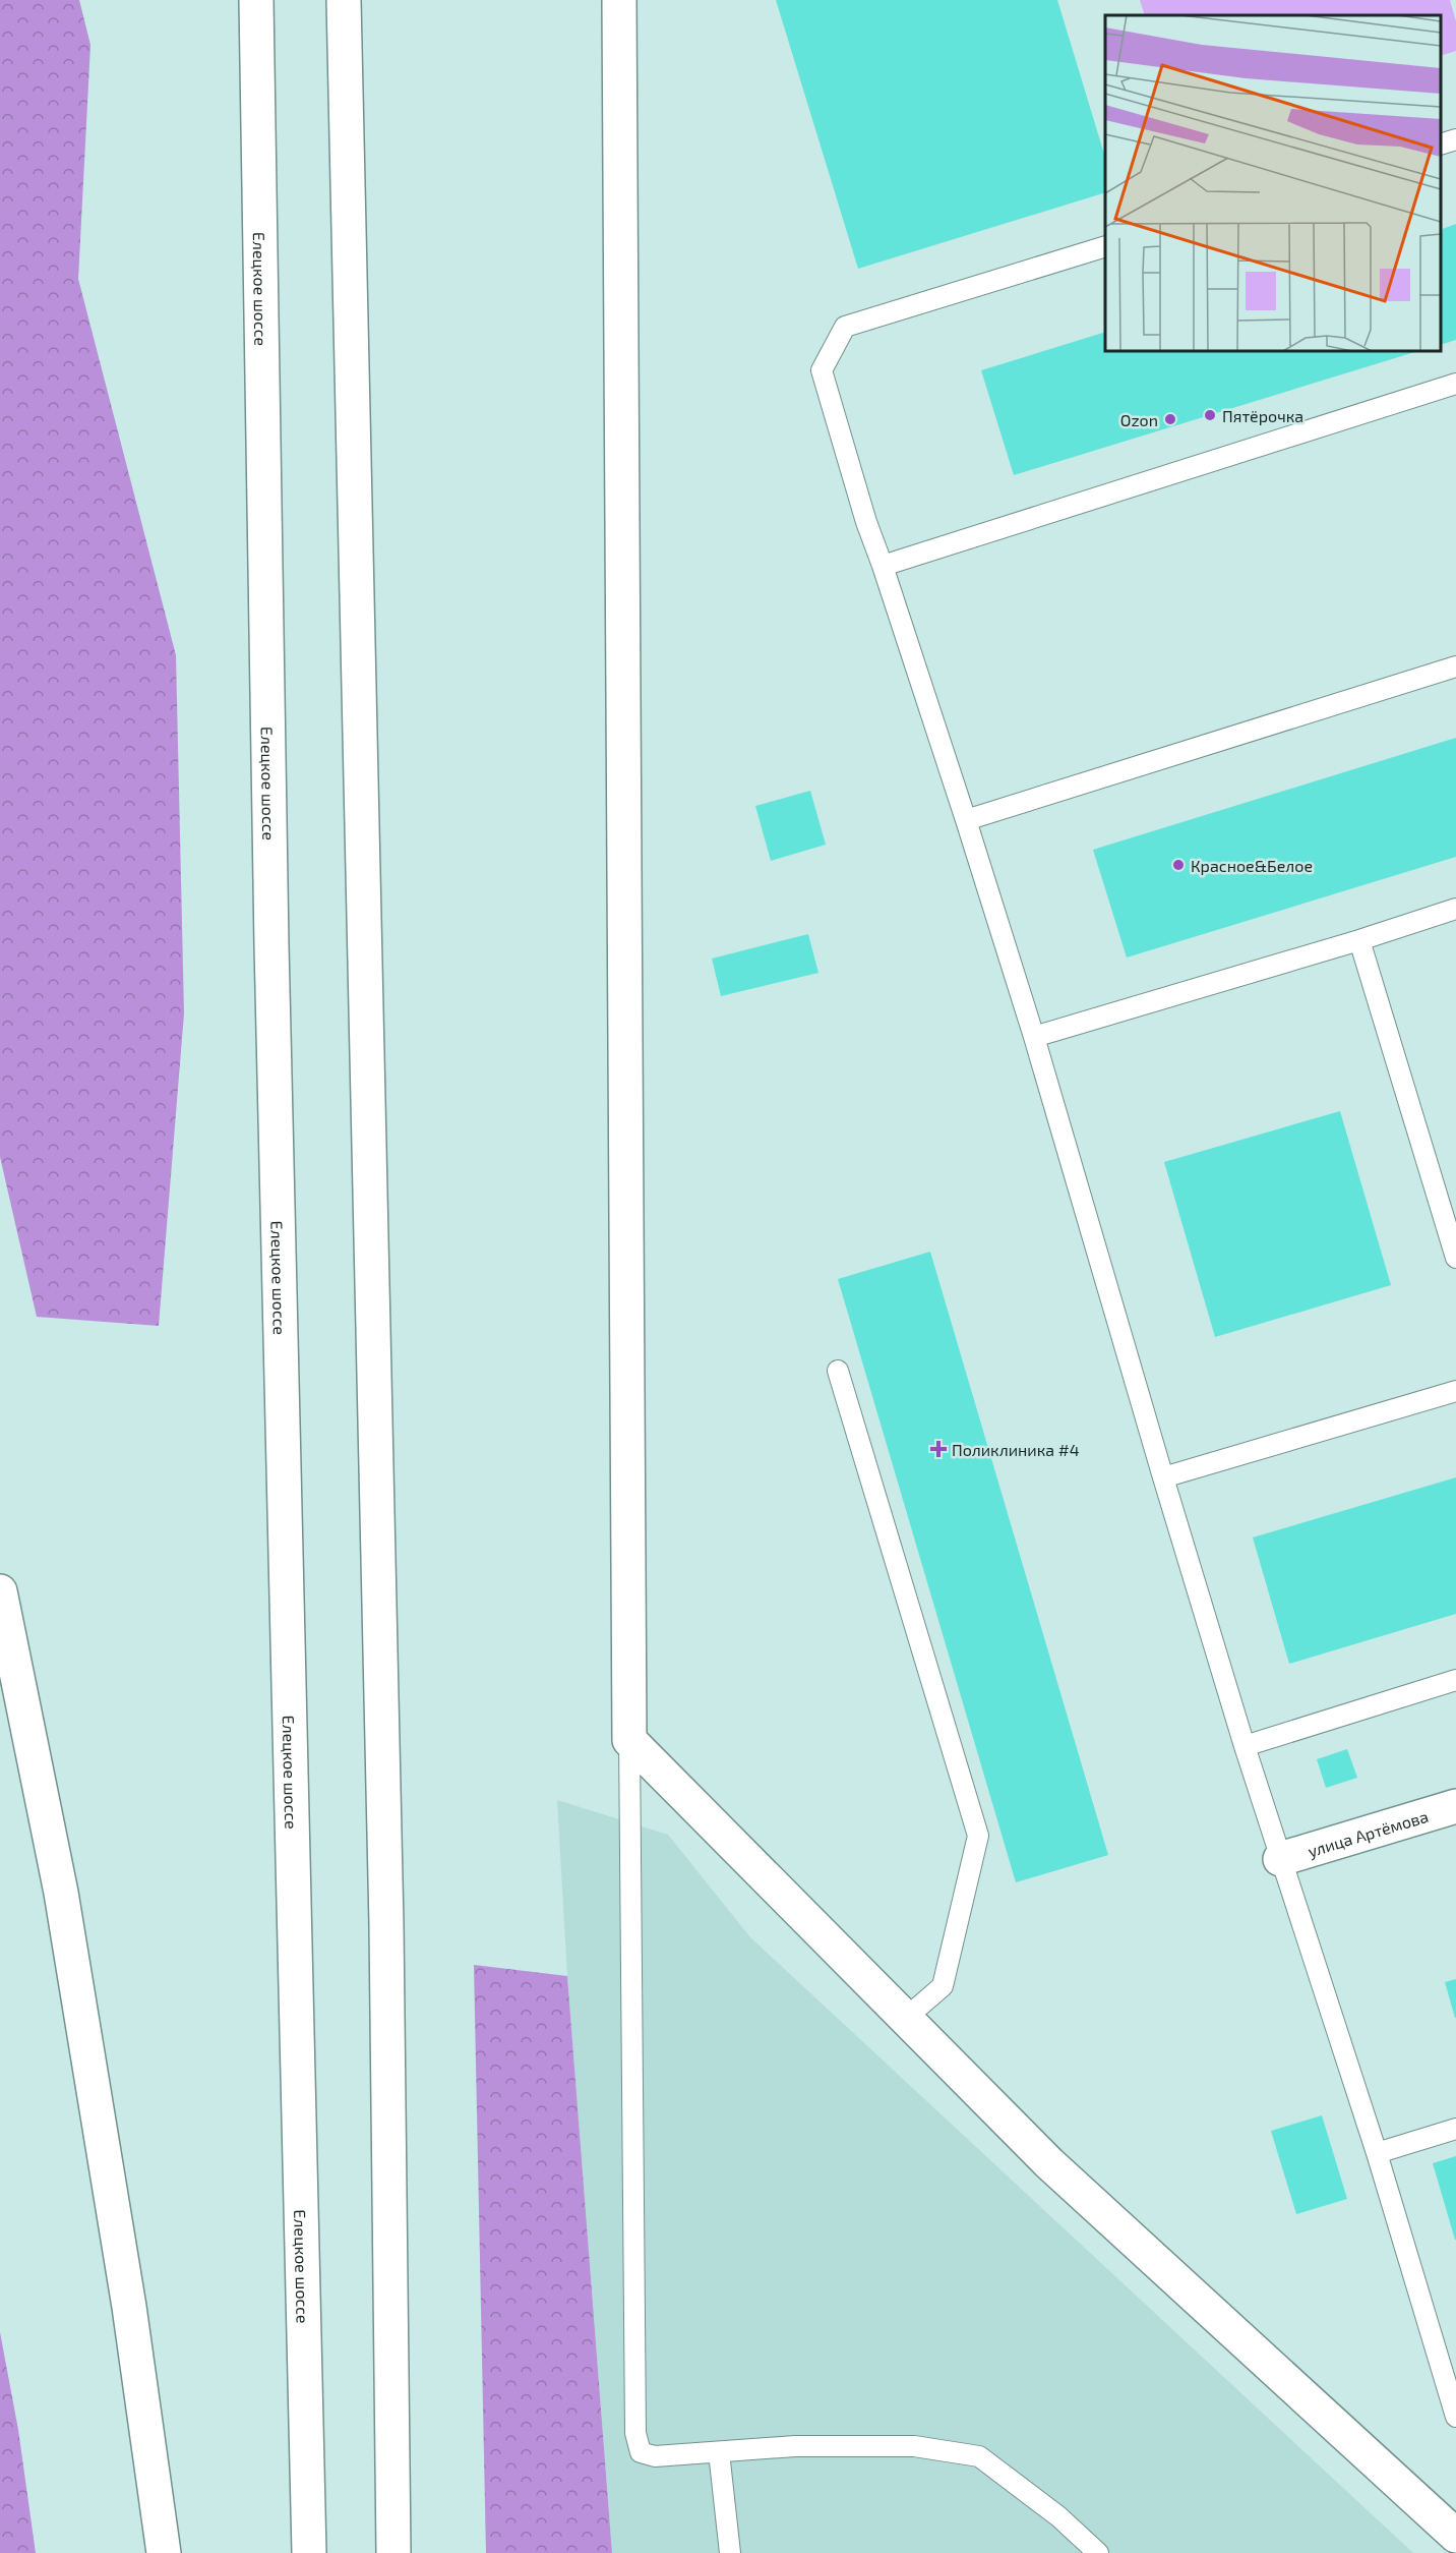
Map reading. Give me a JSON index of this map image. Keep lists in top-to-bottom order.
{
  "streets": {
    "main road": ["Елецкое шоссе", "улица Артёмова"]
  },
  "places": {
    "other": ["Пятёрочка", "Ozon", "Красное&Белое"],
    "health": ["Поликлиника #4"]
  }
}
